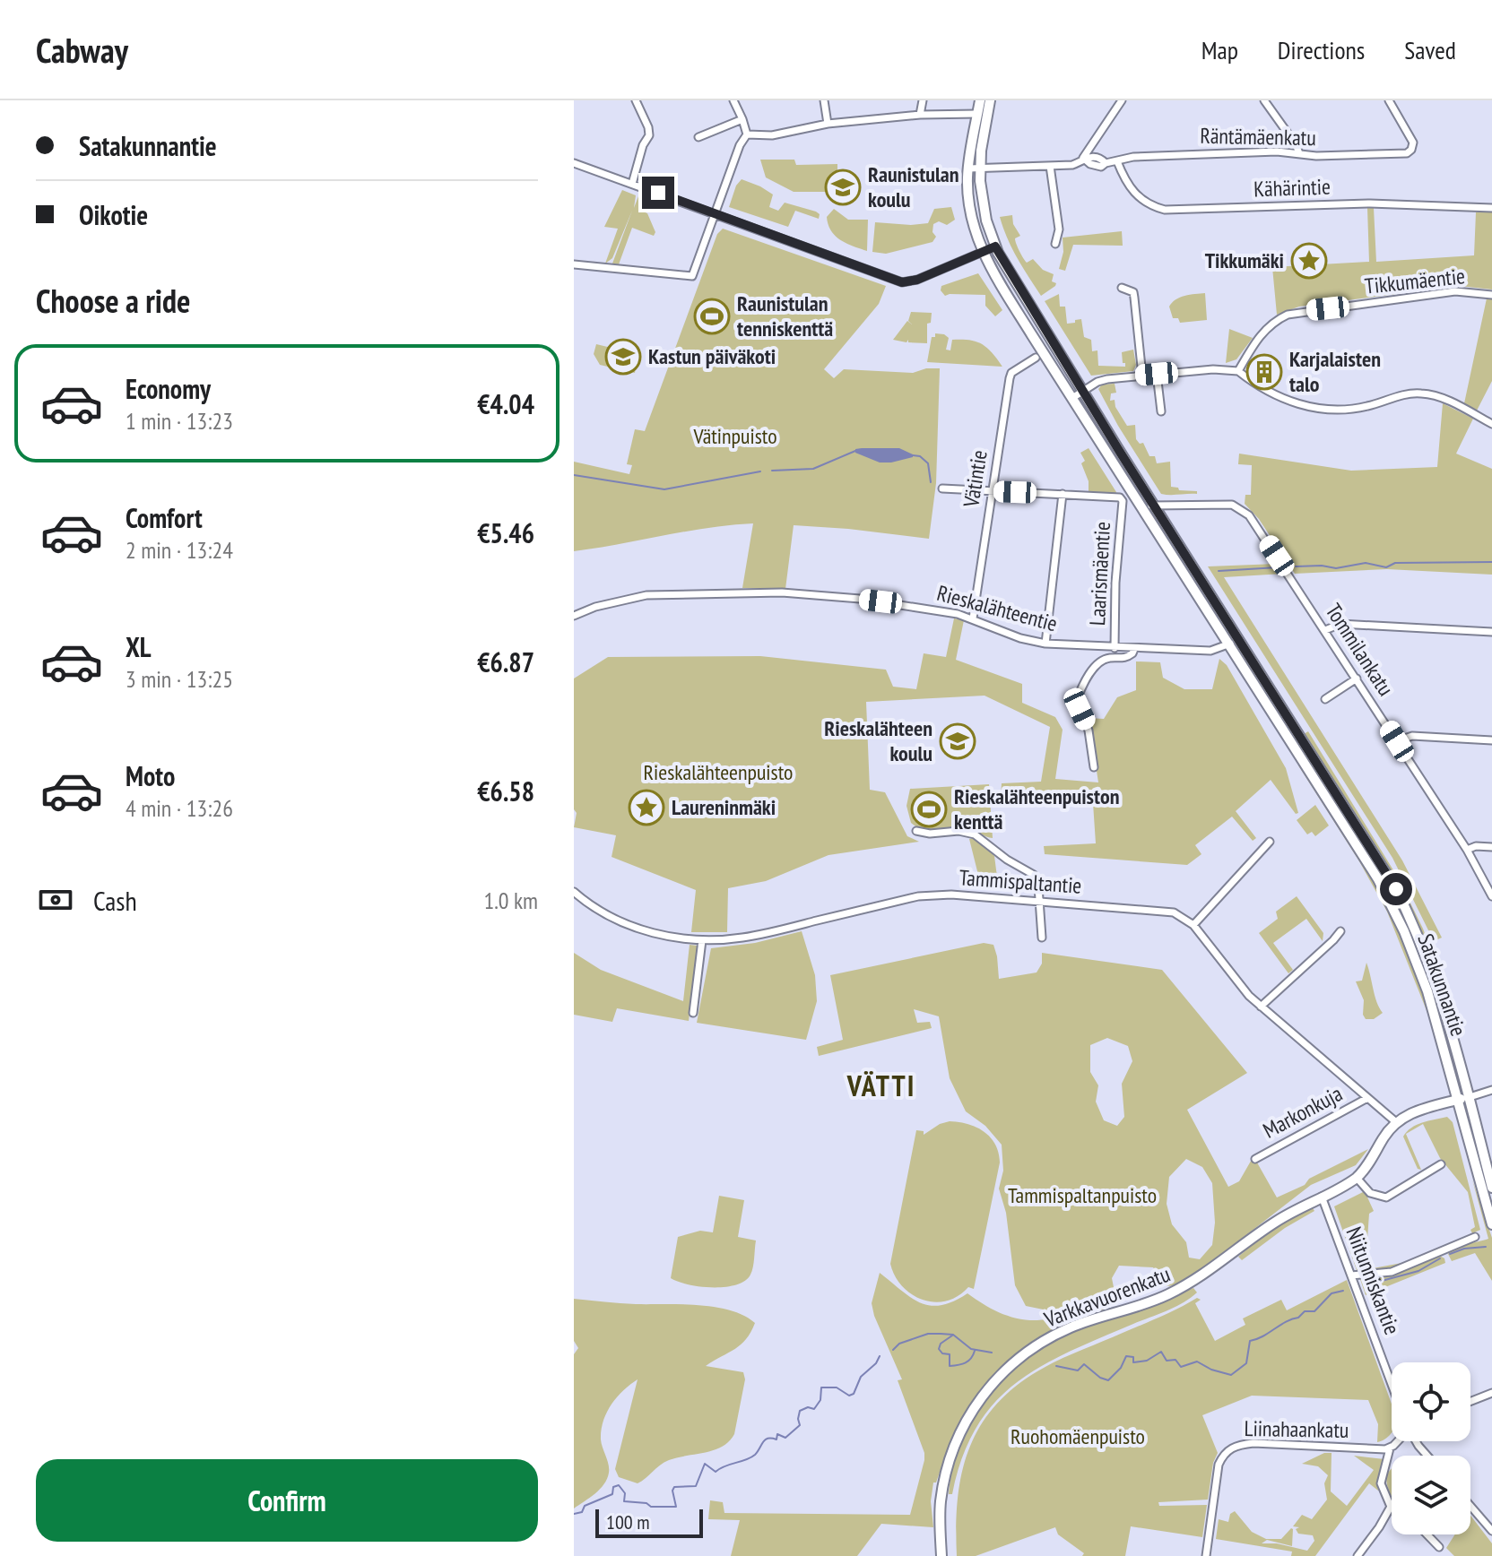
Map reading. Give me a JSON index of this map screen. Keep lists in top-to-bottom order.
{
  "streets": {
    "main road": ["Satakunnantie", "Varkkavuorenkatu"],
    "street": [
      "Räntämäenkatu",
      "Kähärintie",
      "Tikkumäentie",
      "Vätintie",
      "Laarismäentie",
      "Rieskalähteentie",
      "Tommilankatu",
      "Tammispaltantie",
      "Markonkuja",
      "Niitunniskantie",
      "Liinahaankatu"
    ]
  },
  "crossings": [
    ["Räntämäenkatu", "Kähärintie"],
    ["Räntämäenkatu", "Satakunnantie"],
    ["Vätintie", "Rieskalähteentie"],
    ["Laarismäentie", "Rieskalähteentie"],
    ["Rieskalähteentie", "Satakunnantie"],
    ["Tommilankatu", "Satakunnantie"],
    ["Tammispaltantie", "Markonkuja"],
    ["Tammispaltantie", "Varkkavuorenkatu"],
    ["Niitunniskantie", "Varkkavuorenkatu"]
  ],
  "districts": ["VÄTTI"],
  "parks": [
    "Vätinpuisto",
    "Rieskalähteenpuisto",
    "Tammispaltanpuisto",
    "Ruohomäenpuisto"
  ],
  "places": {
    "school or university": ["Raunistulan koulu", "Kastun päiväkoti", "Rieskalähteen koulu"],
    "place": ["Tikkumäki", "Laureninmäki"],
    "sports": ["Raunistulan tenniskenttä", "Rieskalähteenpuiston kenttä"],
    "building": ["Karjalaisten talo"]
  },
  "scale_bar": "100 m",
  "page": {
    "header": "Cabway",
    "nav": ["Map", "Directions", "Saved"],
    "banner": ["Satakunnantie", "Oikotie"],
    "heading": "Choose a ride",
    "list": [
      {
        "name": "Economy",
        "note": "1 min · 13:23",
        "value": "€4.04"
      },
      {
        "name": "Comfort",
        "note": "2 min · 13:24",
        "value": "€5.46"
      },
      {
        "name": "XL",
        "note": "3 min · 13:25",
        "value": "€6.87"
      },
      {
        "name": "Moto",
        "note": "4 min · 13:26",
        "value": "€6.58"
      }
    ],
    "pay": ["Cash", "1.0 km"],
    "buttons": "Confirm",
    "scale": "100 m"
  }
}
